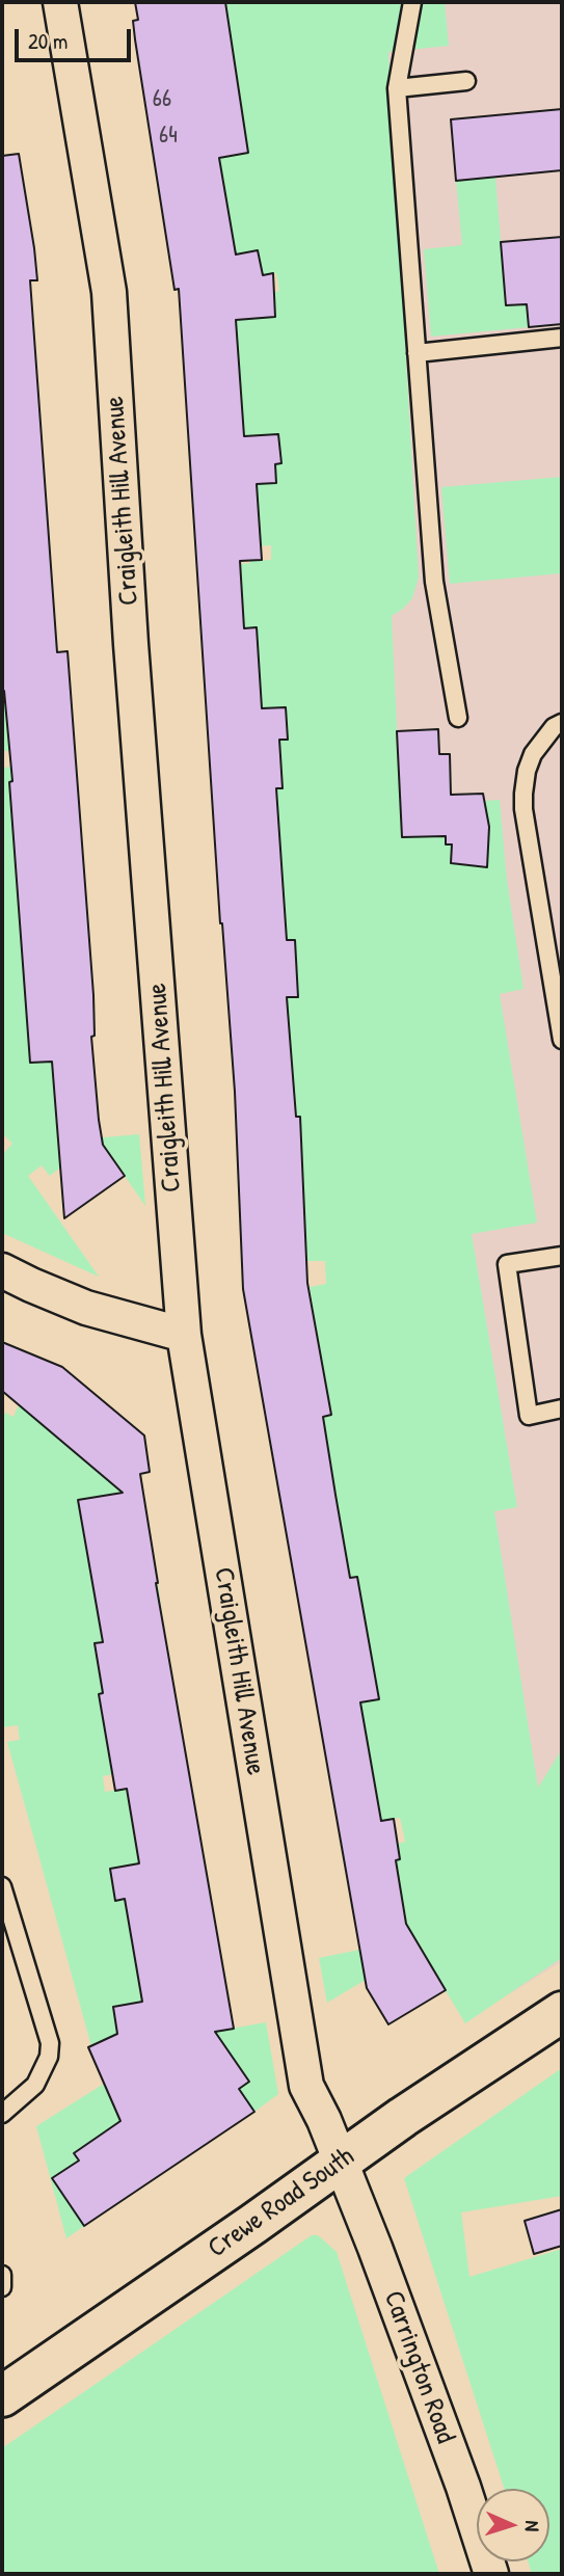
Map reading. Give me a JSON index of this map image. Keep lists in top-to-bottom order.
{
  "streets": {
    "street": ["Craigleith Hill Avenue", "Crewe Road South", "Carrington Road"]
  },
  "crossings": [
    ["Craigleith Hill Avenue", "Crewe Road South"],
    ["Craigleith Hill Avenue", "Carrington Road"],
    ["Crewe Road South", "Carrington Road"]
  ],
  "house_numbers": ["66", "64"],
  "scale_bar": "20 m",
  "north": "right"
}
